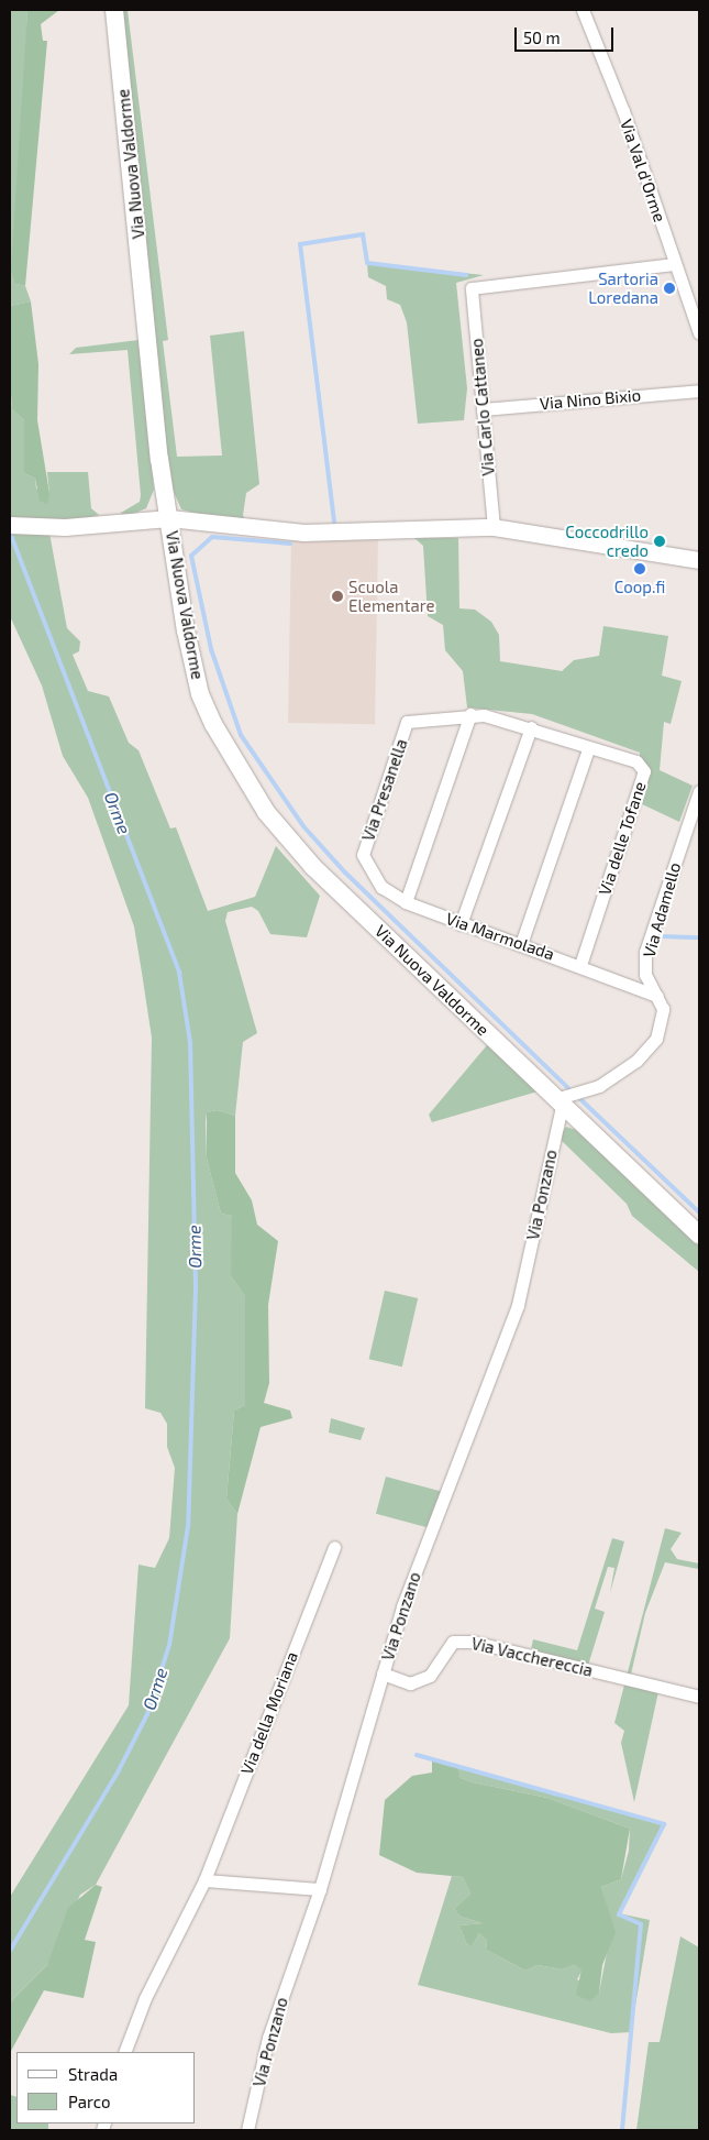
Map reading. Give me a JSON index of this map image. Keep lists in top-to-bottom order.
{
  "streets": {
    "main road": ["Via Nuova Valdorme"],
    "street": [
      "Via Val d'Orme",
      "Via Nino Bixio",
      "Via Carlo Cattaneo",
      "Via Presanella",
      "Via delle Tofane",
      "Via Adamello",
      "Via Marmolada",
      "Via Ponzano",
      "Via Vacchereccia",
      "Via della Moriana"
    ]
  },
  "crossings": [
    ["Via Nuova Valdorme", "Via Adamello"],
    ["Via Nuova Valdorme", "Via Ponzano"],
    ["Via Val d'Orme", "Via Carlo Cattaneo"],
    ["Via Nino Bixio", "Via Carlo Cattaneo"],
    ["Via Presanella", "Via delle Tofane"],
    ["Via Presanella", "Via Marmolada"],
    ["Via delle Tofane", "Via Marmolada"],
    ["Via Adamello", "Via Marmolada"],
    ["Via Adamello", "Via Ponzano"],
    ["Via Ponzano", "Via Vacchereccia"]
  ],
  "water": ["Orme"],
  "places": [
    "Sartoria Loredana",
    "Coccodrillo credo",
    "Coop.fi",
    "Scuola Elementare"
  ],
  "legend": ["Strada", "Parco"],
  "scale_bar": "50 m"
}
